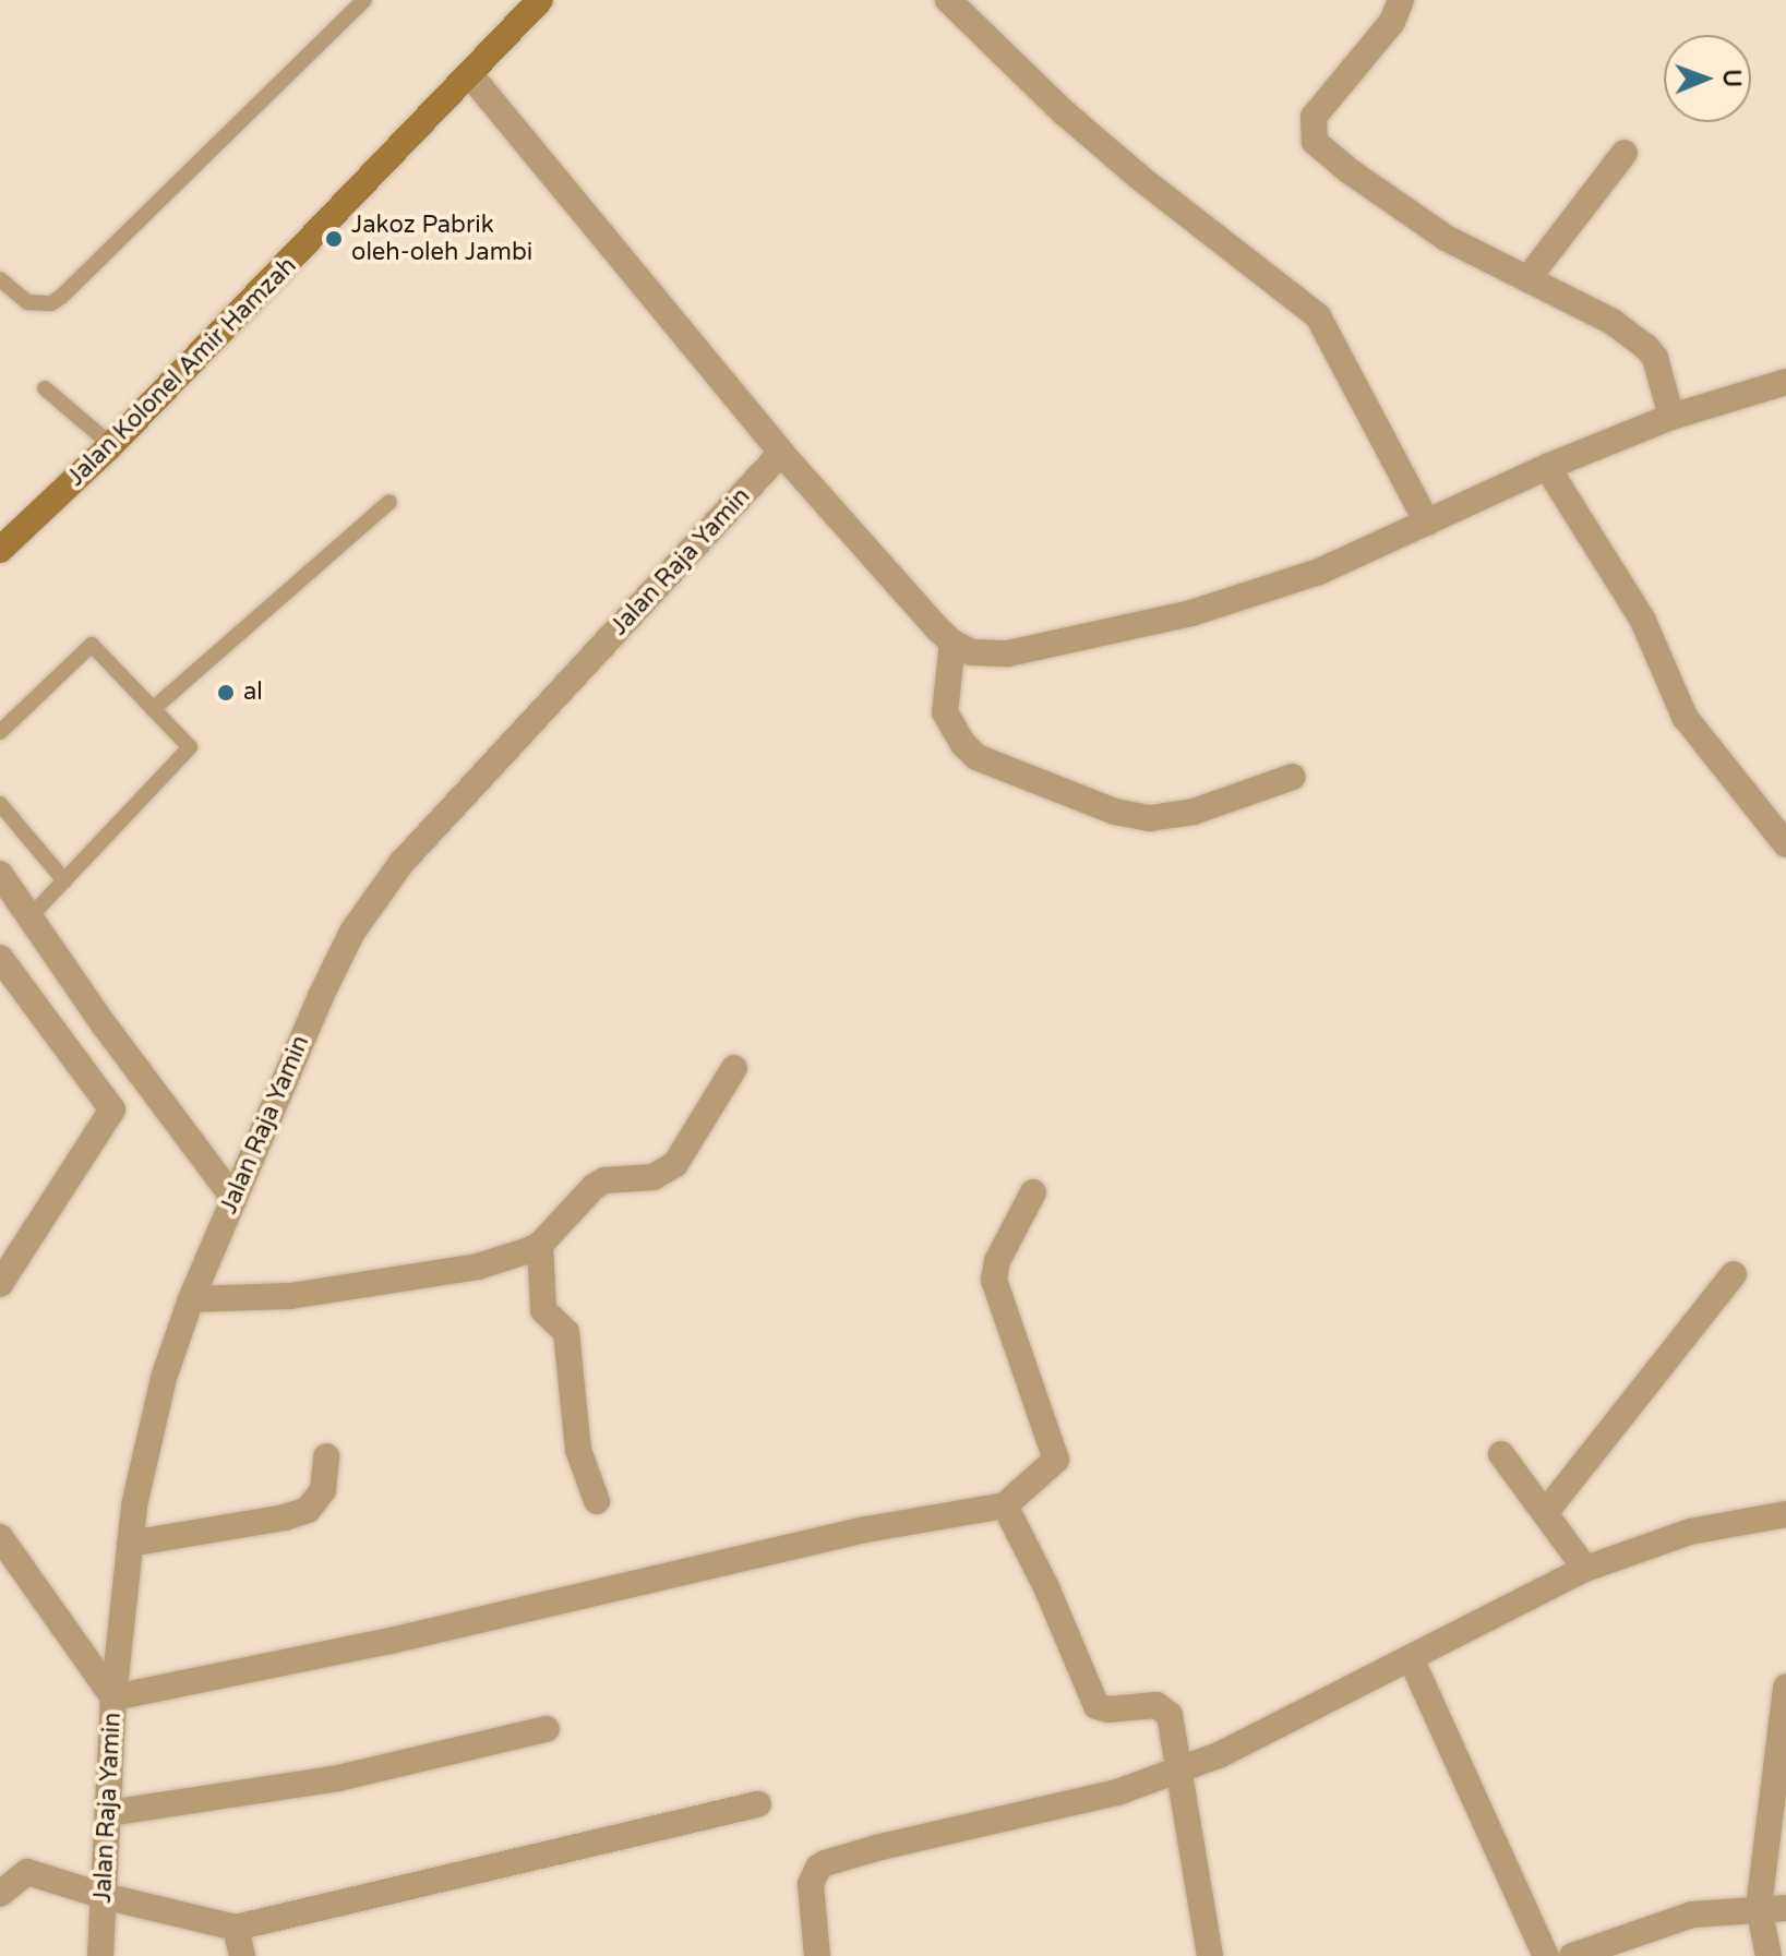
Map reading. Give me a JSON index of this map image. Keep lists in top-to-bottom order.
{
  "streets": {
    "street": ["Jalan Kolonel Amir Hamzah", "Jalan Raja Yamin"]
  },
  "places": ["Jakoz Pabrik oleh-oleh Jambi", "al"],
  "north": "right"
}
